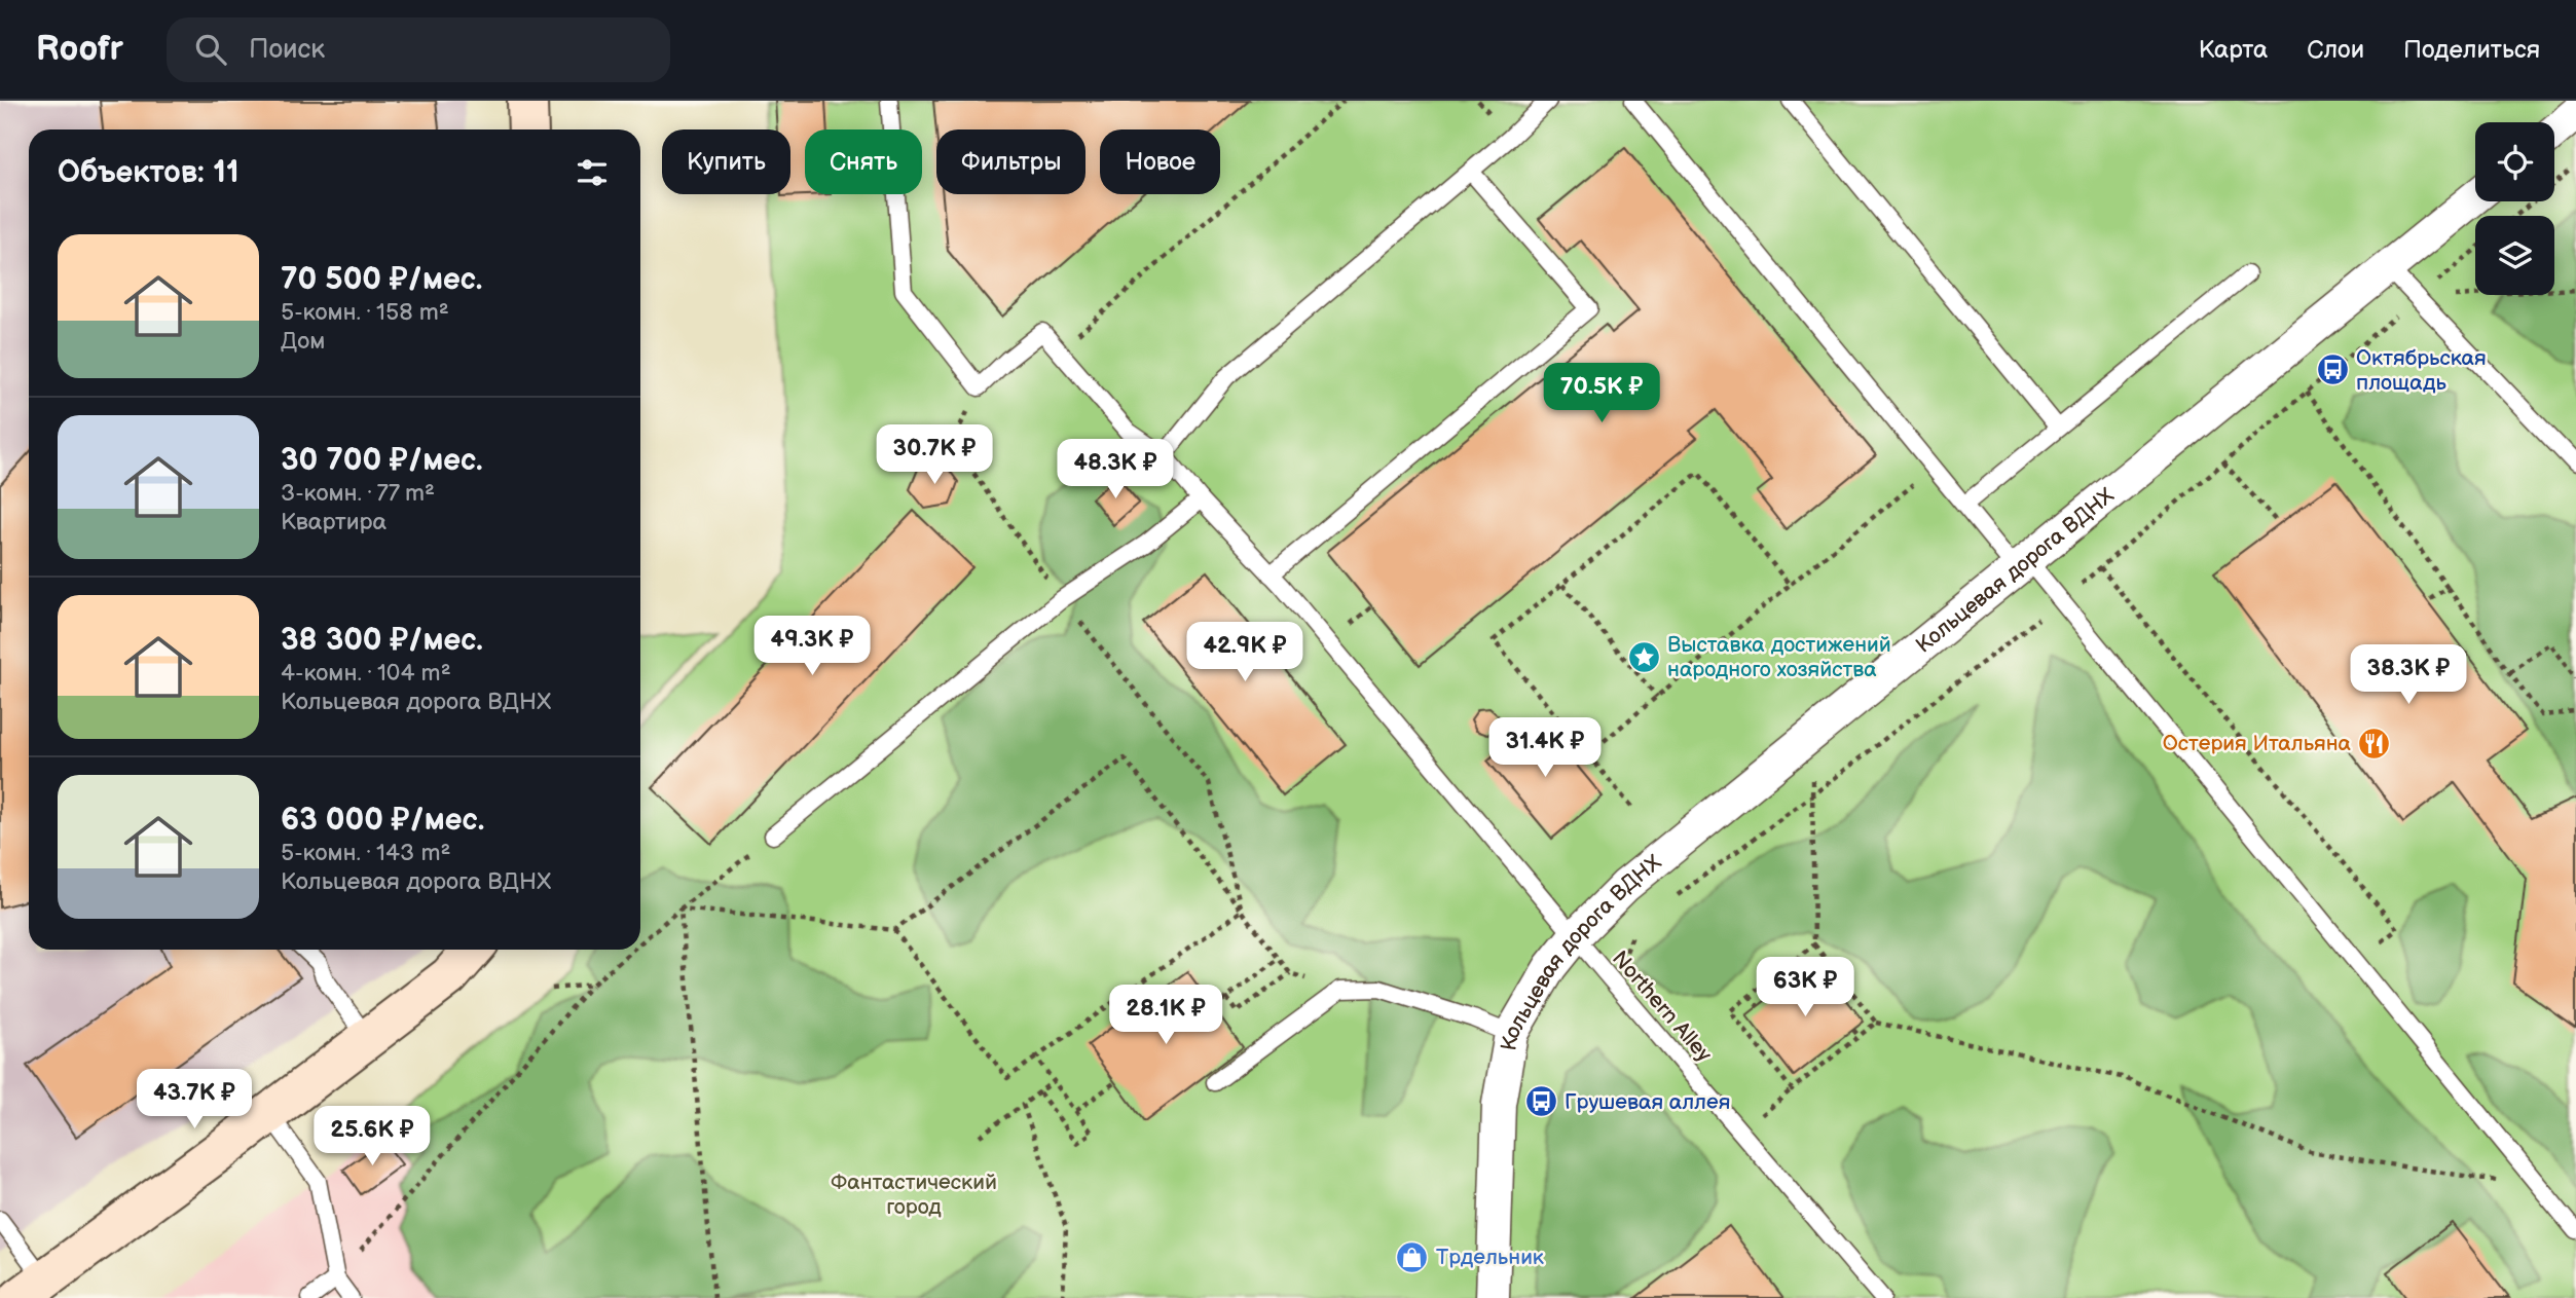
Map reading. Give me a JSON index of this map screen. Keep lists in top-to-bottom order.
{
  "streets": {
    "street": ["Кольцевая дорога ВДНХ"],
    "lane": ["Northern Alley"]
  },
  "crossings": [
    ["Кольцевая дорога ВДНХ", "Northern Alley"]
  ],
  "parks": ["Фантастический город"],
  "places": {
    "bus stop": ["Октябрьская площадь", "Грушевая аллея"],
    "place": ["Выставка достижений народного хозяйства"],
    "restaurant": ["Остерия Итальяна"],
    "shop": ["Трдельник"]
  },
  "page": {
    "header": "Roofr",
    "search": "Поиск",
    "nav": ["Карта", "Слои", "Поделиться"],
    "chip": [
      "Купить",
      "Снять",
      "Фильтры",
      "Новое"
    ],
    "heading": "Объектов: 11",
    "list": [
      {
        "name": "70 500 ₽/мес.",
        "note": "5-комн. · 158 m² · Дом"
      },
      {
        "name": "30 700 ₽/мес.",
        "note": "3-комн. · 77 m² · Квартира"
      },
      {
        "name": "38 300 ₽/мес.",
        "note": "4-комн. · 104 m² · Кольцевая дорога ВДНХ"
      },
      {
        "name": "63 000 ₽/мес.",
        "note": "5-комн. · 143 m² · Кольцевая дорога ВДНХ"
      }
    ],
    "price": [
      "70.5K ₽",
      "30.7K ₽",
      "48.3K ₽",
      "49.3K ₽",
      "42.9K ₽",
      "38.3K ₽",
      "31.4K ₽",
      "63K ₽",
      "28.1K ₽",
      "43.7K ₽",
      "25.6K ₽"
    ]
  }
}
